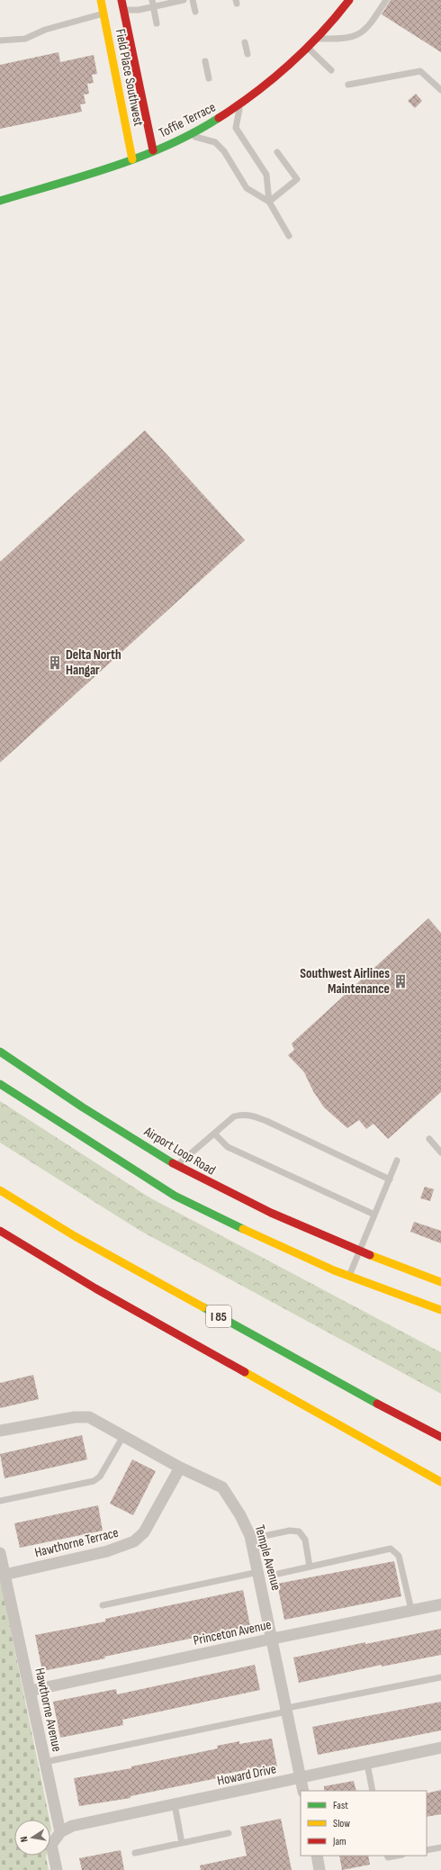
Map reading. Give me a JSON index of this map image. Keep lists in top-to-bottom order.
{
  "streets": {
    "main road": [
      "Field Place Southwest",
      "Toffie Terrace",
      "Airport Loop Road",
      "I 85"
    ],
    "street": [
      "Hawthorne Terrace",
      "Temple Avenue",
      "Princeton Avenue",
      "Hawthorne Avenue",
      "Howard Drive"
    ]
  },
  "crossings": [
    ["Field Place Southwest", "Toffie Terrace"],
    ["Hawthorne Terrace", "Temple Avenue"],
    ["Hawthorne Terrace", "Hawthorne Avenue"],
    ["Temple Avenue", "Princeton Avenue"],
    ["Temple Avenue", "Howard Drive"],
    ["Princeton Avenue", "Hawthorne Avenue"],
    ["Hawthorne Avenue", "Howard Drive"]
  ],
  "places": {
    "building": ["Delta North Hangar", "Southwest Airlines Maintenance"]
  },
  "legend": ["Fast", "Slow", "Jam"],
  "north": "left"
}
